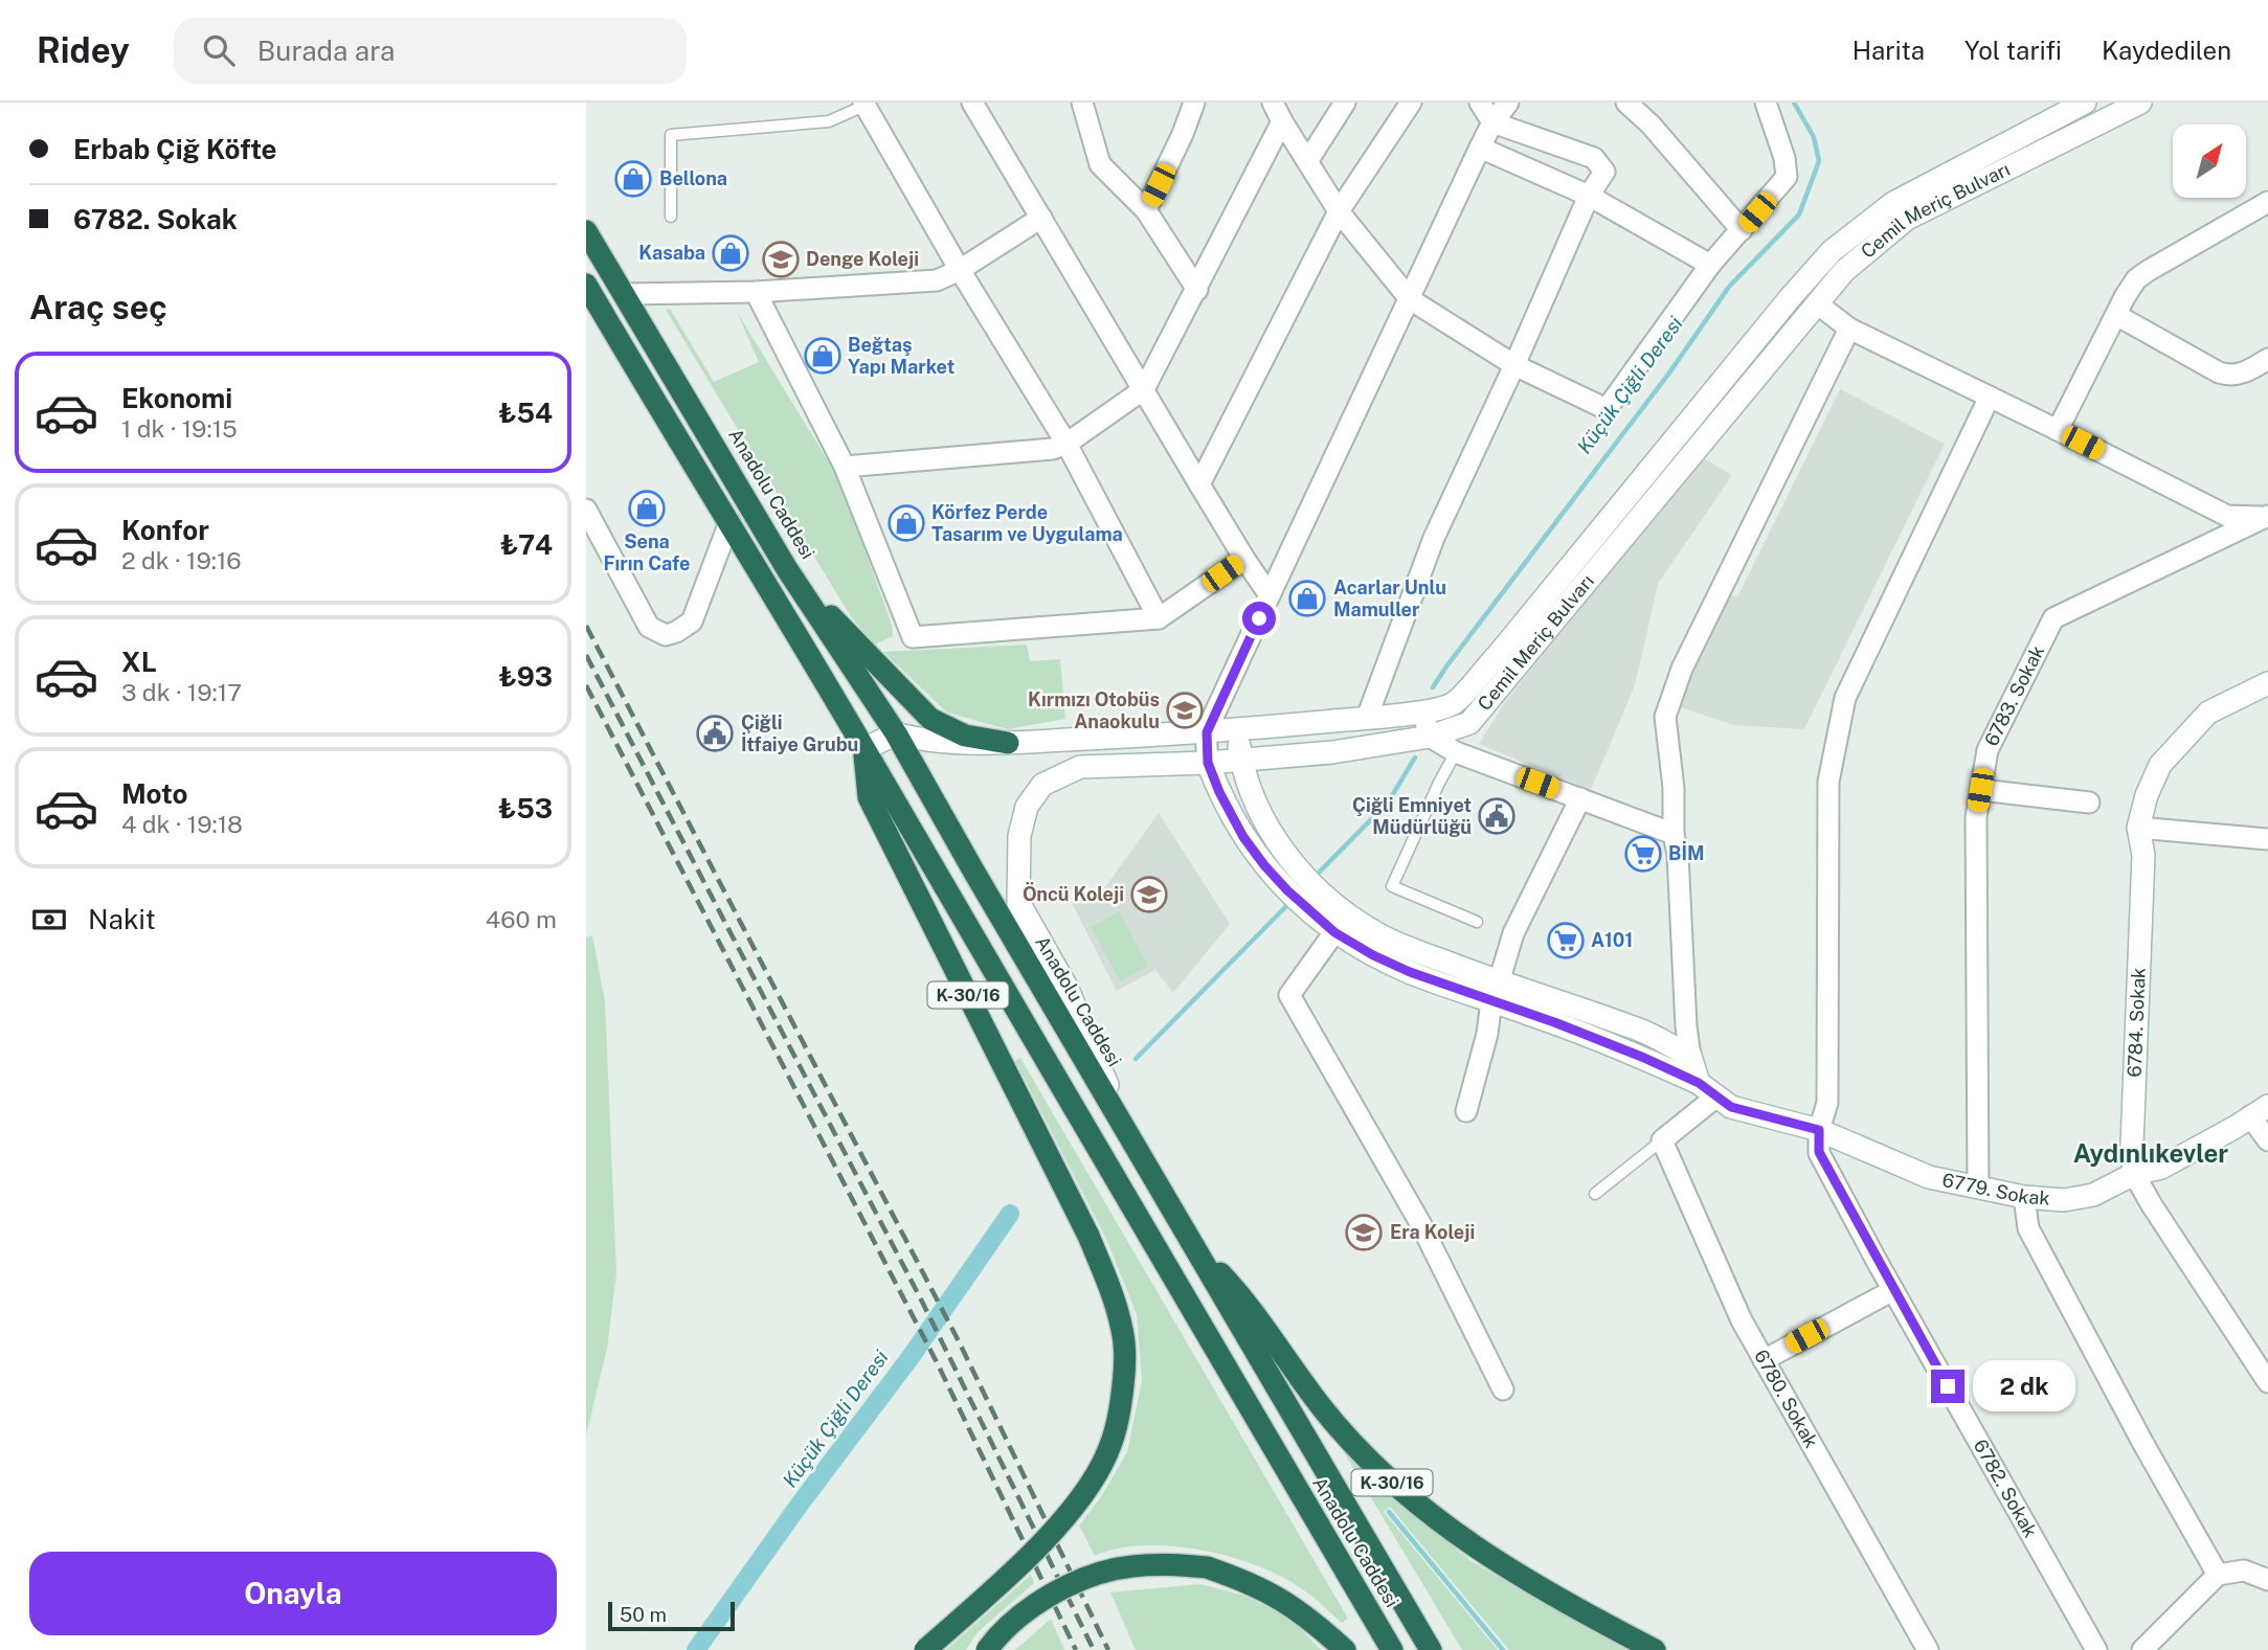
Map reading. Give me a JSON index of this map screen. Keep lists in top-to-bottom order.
{
  "streets": {
    "highway": ["Anadolu Caddesi", "K-30/16"],
    "main road": ["Cemil Meriç Bulvarı", "6784. Sokak", "6779. Sokak"],
    "street": ["6783. Sokak", "6780. Sokak", "6782. Sokak"]
  },
  "crossings": [
    ["Cemil Meriç Bulvarı", "Anadolu Caddesi"],
    ["Anadolu Caddesi", "K-30/16"],
    ["6783. Sokak", "6779. Sokak"],
    ["6784. Sokak", "6779. Sokak"],
    ["6779. Sokak", "6782. Sokak"]
  ],
  "districts": ["Aydınlıkevler"],
  "water": ["Küçük Çiğli Deresi"],
  "places": {
    "shop": [
      "Bellona",
      "Kasaba",
      "Beğtaş Yapı Market",
      "Sena Fırın Cafe",
      "Körfez Perde Tasarım ve Uygulama",
      "Acarlar Unlu Mamuller"
    ],
    "school or university": [
      "Denge Koleji",
      "Kırmızı Otobüs Anaokulu",
      "Öncü Koleji",
      "Era Koleji"
    ],
    "public building": ["Çiğli İtfaiye Grubu", "Çiğli Emniyet Müdürlüğü"],
    "supermarket": ["BİM", "A101"]
  },
  "scale_bar": "50 m",
  "north": "top right",
  "page": {
    "header": "Ridey",
    "search": "Burada ara",
    "nav": ["Harita", "Yol tarifi", "Kaydedilen"],
    "banner": ["Erbab Çiğ Köfte", "6782. Sokak"],
    "heading": "Araç seç",
    "list": [
      {
        "name": "Ekonomi",
        "note": "1 dk · 19:15",
        "value": "₺54"
      },
      {
        "name": "Konfor",
        "note": "2 dk · 19:16",
        "value": "₺74"
      },
      {
        "name": "XL",
        "note": "3 dk · 19:17",
        "value": "₺93"
      },
      {
        "name": "Moto",
        "note": "4 dk · 19:18",
        "value": "₺53"
      }
    ],
    "pay": ["Nakit", "460 m"],
    "bubble": "2 dk",
    "buttons": "Onayla",
    "scale": "50 m"
  }
}
